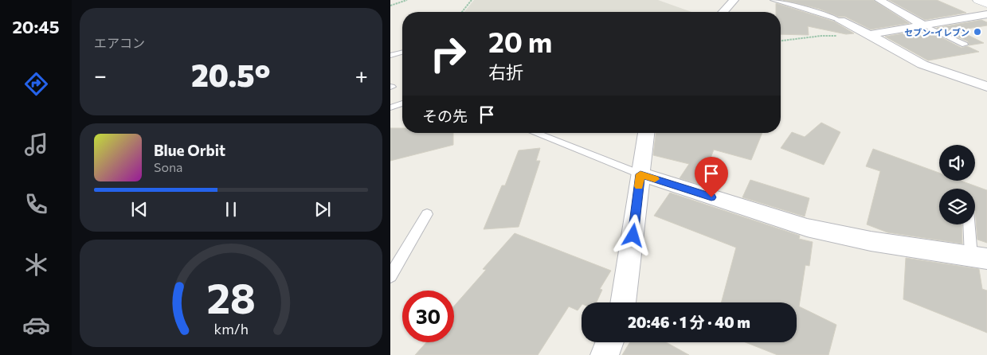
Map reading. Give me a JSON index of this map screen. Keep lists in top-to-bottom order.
{
  "places": ["セブン-イレブン"],
  "page": {
    "tabs": "20:45",
    "tile": "エアコン",
    "turn": ["20 m", "右折"],
    "heat": ["−", "20.5°", "+"],
    "then": "その先",
    "song": ["Blue Orbit", "Sona"],
    "limit": "30",
    "trip": "20:46 · 1 分 · 40 m",
    "gauge": ["28", "km/h"]
  }
}
